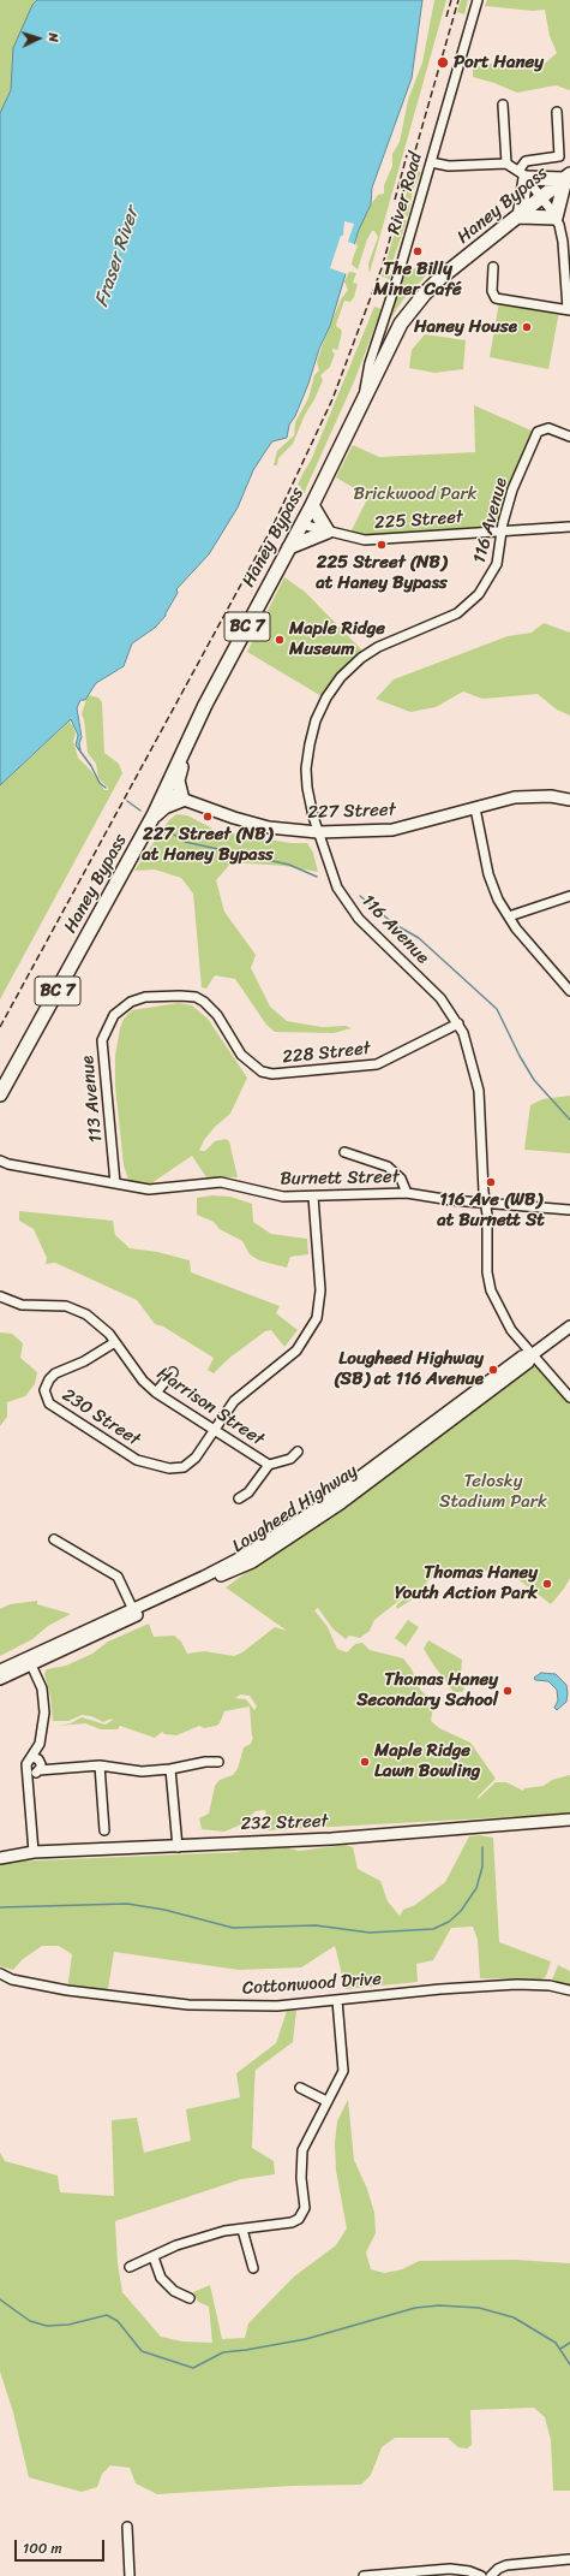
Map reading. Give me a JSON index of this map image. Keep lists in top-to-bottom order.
{
  "streets": {
    "highway": ["Haney Bypass", "BC 7"],
    "main road": ["227 Street", "Lougheed Highway", "232 Street"],
    "street": [
      "River Road",
      "225 Street",
      "116 Avenue",
      "228 Street",
      "113 Avenue",
      "Burnett Street",
      "Harrison Street",
      "230 Street",
      "Cottonwood Drive"
    ]
  },
  "crossings": [
    ["River Road", "Haney Bypass"],
    ["Haney Bypass", "225 Street"],
    ["Haney Bypass", "227 Street"],
    ["225 Street", "116 Avenue"],
    ["116 Avenue", "227 Street"],
    ["116 Avenue", "228 Street"],
    ["116 Avenue", "Burnett Street"],
    ["116 Avenue", "Lougheed Highway"],
    ["228 Street", "113 Avenue"],
    ["113 Avenue", "Burnett Street"],
    ["Harrison Street", "230 Street"]
  ],
  "water": ["Fraser River"],
  "parks": ["Brickwood Park", "Telosky Stadium Park"],
  "places": [
    "Port Haney",
    "The Billy Miner Café",
    "Haney House",
    "225 Street (NB) at Haney Bypass",
    "Maple Ridge Museum",
    "227 Street (NB) at Haney Bypass",
    "116 Ave (WB) at Burnett St",
    "Lougheed Highway (SB) at 116 Avenue",
    "Thomas Haney Youth Action Park",
    "Thomas Haney Secondary School",
    "Maple Ridge Lawn Bowling"
  ],
  "scale_bar": "100 m",
  "north": "right"
}
